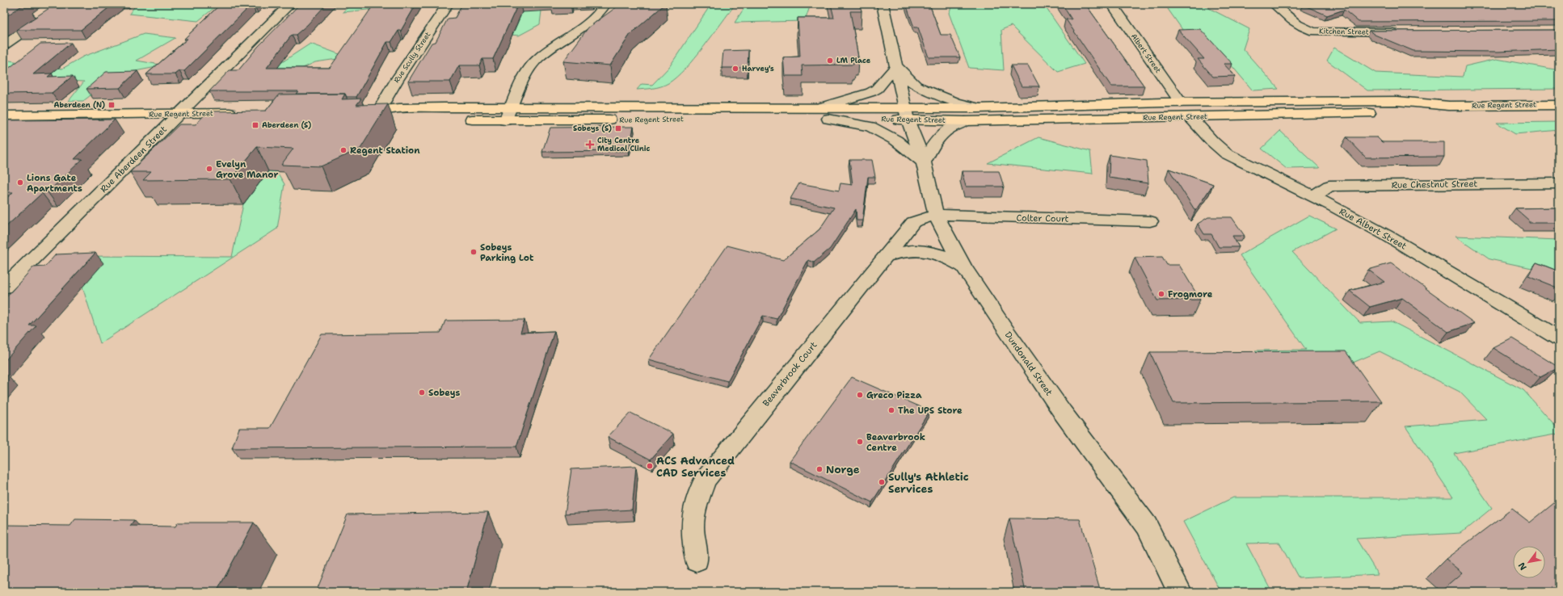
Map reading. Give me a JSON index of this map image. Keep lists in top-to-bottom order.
{
  "streets": {
    "main road": ["Rue Regent Street"],
    "street": [
      "Kitchen Street",
      "Albert Street",
      "Rue Scully Street",
      "Rue Aberdeen Street",
      "Rue Chestnut Street",
      "Colter Court",
      "Rue Albert Street",
      "Dundonald Street",
      "Beaverbrook Court"
    ]
  },
  "crossings": [
    ["Albert Street", "Rue Regent Street"],
    ["Rue Scully Street", "Rue Regent Street"],
    ["Rue Regent Street", "Rue Aberdeen Street"],
    ["Rue Regent Street", "Rue Albert Street"],
    ["Rue Regent Street", "Dundonald Street"],
    ["Rue Chestnut Street", "Rue Albert Street"],
    ["Colter Court", "Dundonald Street"],
    ["Colter Court", "Beaverbrook Court"],
    ["Dundonald Street", "Beaverbrook Court"]
  ],
  "places": {
    "other": [
      "LM Place",
      "Harvey's",
      "Regent Station",
      "Evelyn Grove Manor",
      "Lions Gate Apartments",
      "Sobeys Parking Lot",
      "Frogmore",
      "Sobeys",
      "Greco Pizza",
      "The UPS Store",
      "Beaverbrook Centre",
      "ACS Advanced CAD Services",
      "Norge",
      "Sully's Athletic Services"
    ],
    "transit": ["Aberdeen (N)", "Aberdeen (S)", "Sobeys (S)"],
    "health": ["City Centre Medical Clinic"]
  },
  "north": "bottom left"
}
